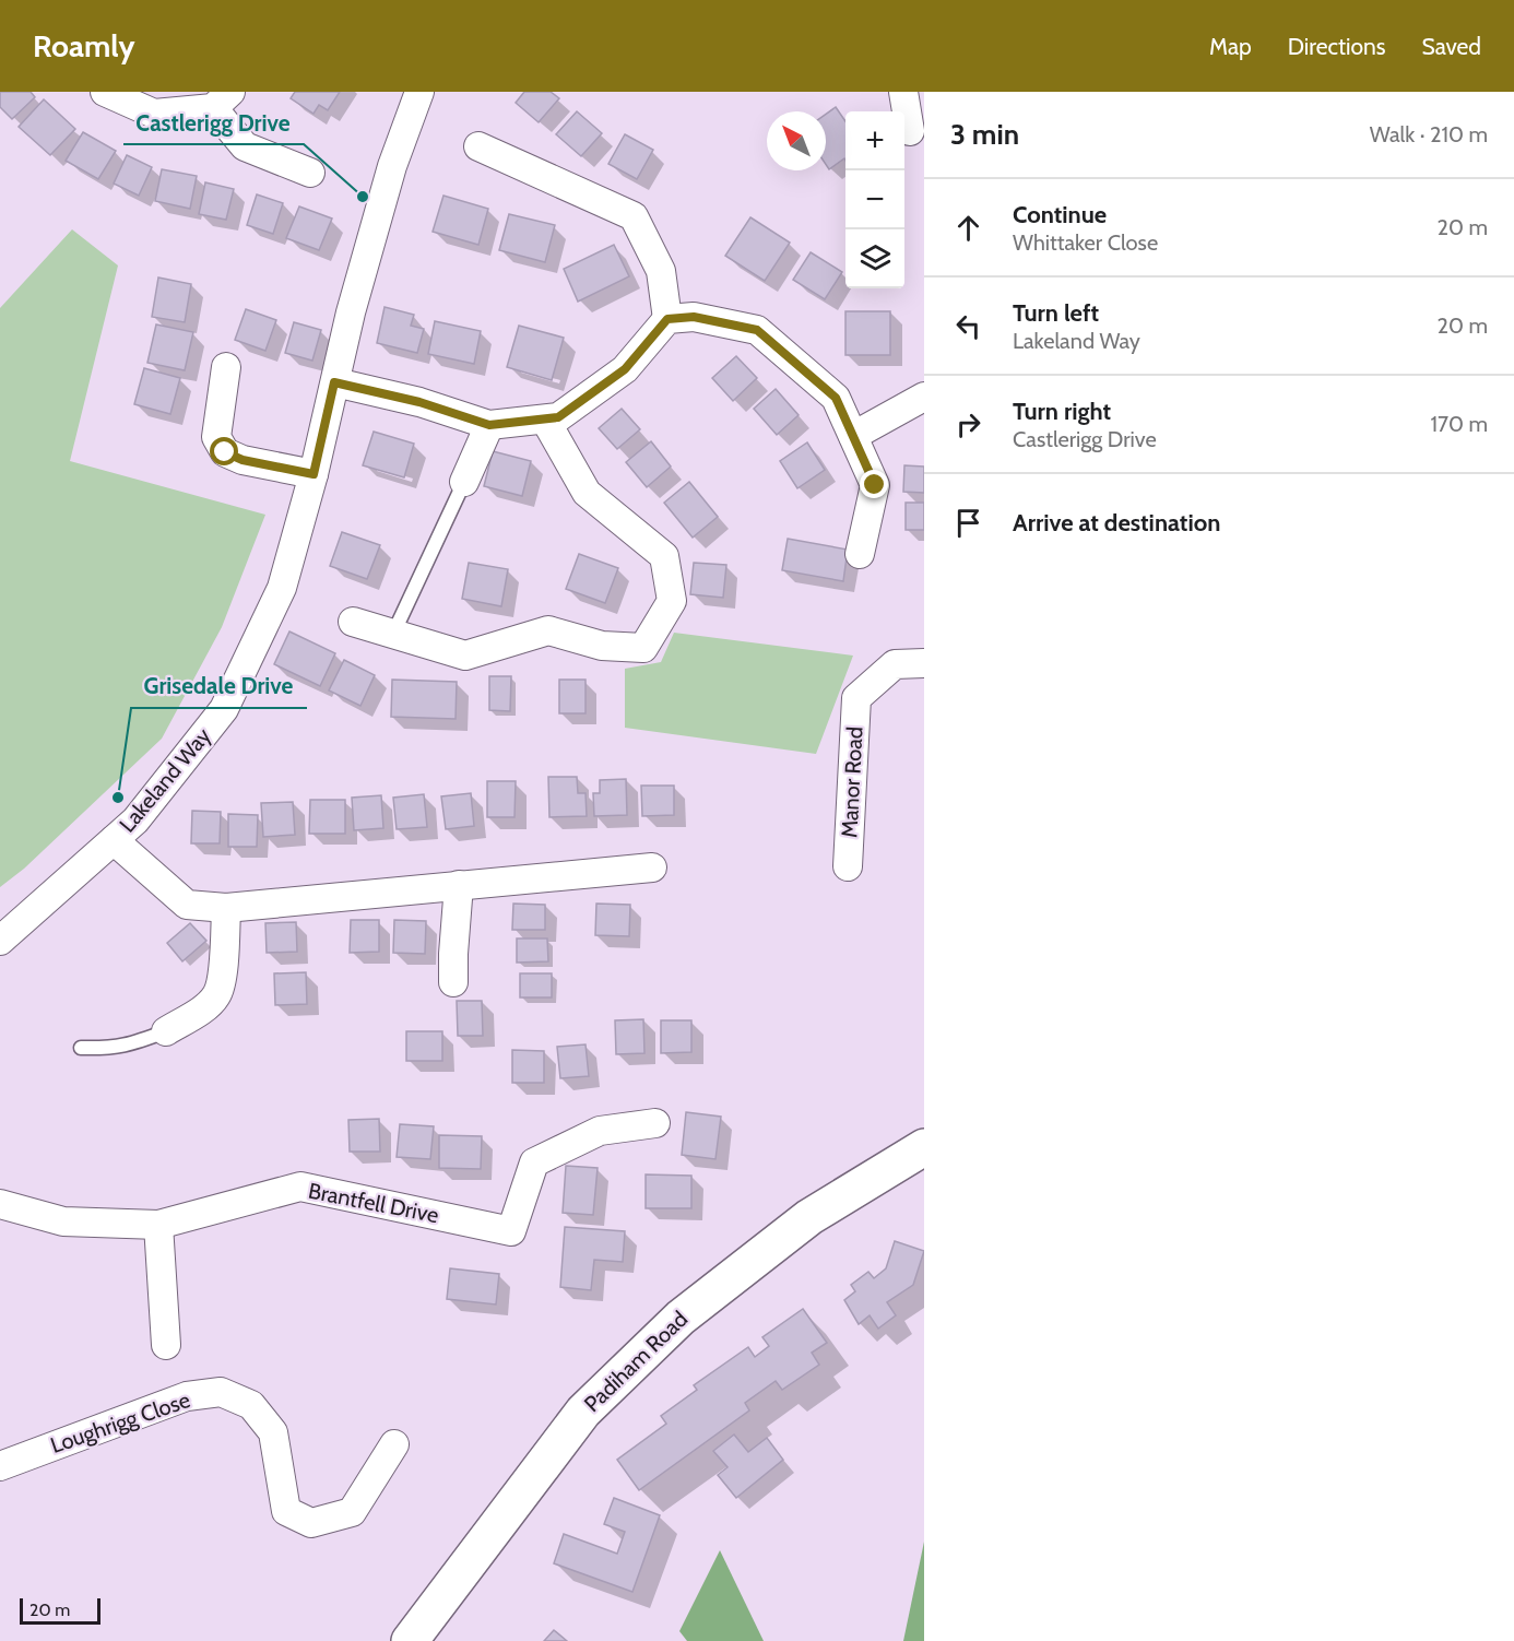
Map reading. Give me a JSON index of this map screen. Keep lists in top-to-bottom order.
{
  "streets": {
    "main road": ["Padiham Road"],
    "street": [
      "Lakeland Way",
      "Manor Road",
      "Brantfell Drive",
      "Loughrigg Close"
    ]
  },
  "places": ["Castlerigg Drive", "Grisedale Drive"],
  "scale_bar": "20 m",
  "north": "top left",
  "page": {
    "header": "Roamly",
    "nav": ["Map", "Directions", "Saved"],
    "heading": ["3 min", "Walk · 210 m"],
    "map_buttons": ["+", "−"],
    "list": [
      ["Continue", "Whittaker Close", "20 m"],
      ["Turn left", "Lakeland Way", "20 m"],
      ["Turn right", "Castlerigg Drive", "170 m"],
      "Arrive at destination"
    ],
    "scale": "20 m"
  }
}
